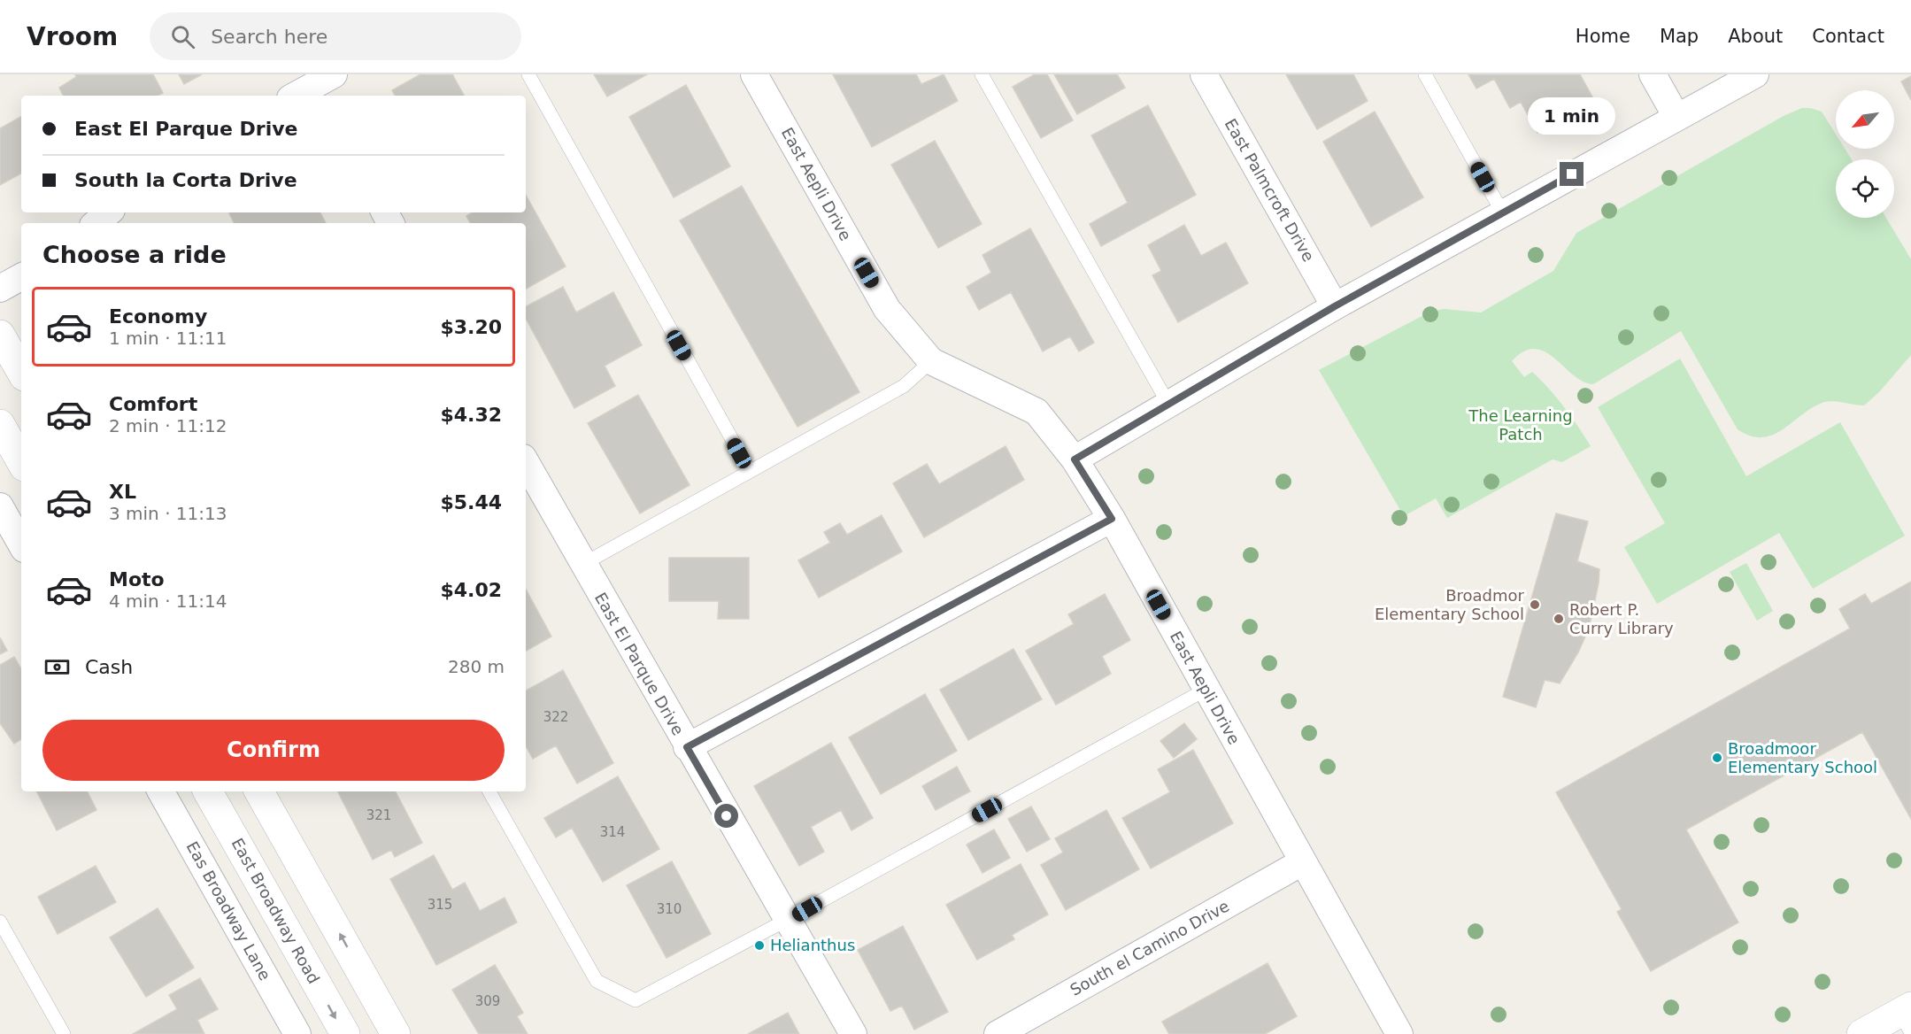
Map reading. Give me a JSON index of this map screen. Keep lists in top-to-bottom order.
{
  "streets": {
    "main road": ["East Broadway Road"],
    "street": [
      "East Aepli Drive",
      "East Palmcroft Drive",
      "East El Parque Drive",
      "Eas Broadway Lane",
      "South el Camino Drive"
    ]
  },
  "crossings": [
    ["East Aepli Drive", "South el Camino Drive"]
  ],
  "parks": ["The Learning Patch"],
  "places": [
    "Broadmor Elementary School",
    "Robert P. Curry Library",
    "Broadmoor Elementary School",
    "Helianthus"
  ],
  "house_numbers": [
    "322",
    "321",
    "314",
    "315",
    "310",
    "309"
  ],
  "north": "bottom left",
  "page": {
    "header": "Vroom",
    "search": "Search here",
    "nav": [
      "Home",
      "Map",
      "About",
      "Contact"
    ],
    "banner": ["East El Parque Drive", "South la Corta Drive"],
    "bubble": "1 min",
    "heading": "Choose a ride",
    "list": [
      {
        "name": "Economy",
        "note": "1 min · 11:11",
        "value": "$3.20"
      },
      {
        "name": "Comfort",
        "note": "2 min · 11:12",
        "value": "$4.32"
      },
      {
        "name": "XL",
        "note": "3 min · 11:13",
        "value": "$5.44"
      },
      {
        "name": "Moto",
        "note": "4 min · 11:14",
        "value": "$4.02"
      }
    ],
    "pay": ["Cash", "280 m"],
    "buttons": "Confirm"
  }
}
